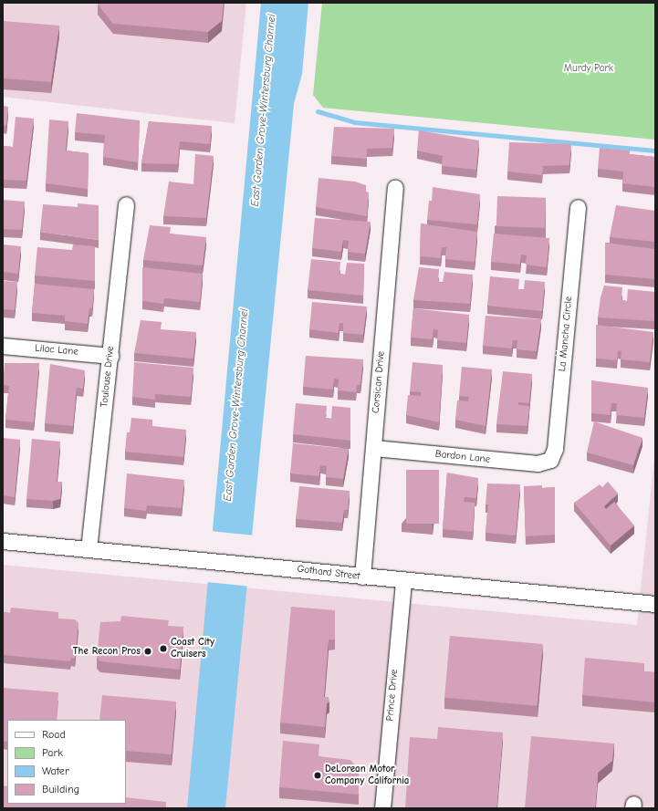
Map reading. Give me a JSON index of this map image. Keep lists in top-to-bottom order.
{
  "streets": {
    "street": [
      "La Mancha Circle",
      "Lilac Lane",
      "Toulouse Drive",
      "Corsican Drive",
      "Bardon Lane",
      "Gothard Street",
      "Prince Drive"
    ]
  },
  "crossings": [
    ["La Mancha Circle", "Bardon Lane"],
    ["Lilac Lane", "Toulouse Drive"],
    ["Toulouse Drive", "Gothard Street"],
    ["Corsican Drive", "Bardon Lane"],
    ["Corsican Drive", "Gothard Street"],
    ["Gothard Street", "Prince Drive"]
  ],
  "water": ["East Garden Grove-Wintersburg Channel"],
  "parks": ["Murdy Park"],
  "places": ["Coast City Cruisers", "The Recon Pros", "DeLorean Motor Company California"],
  "legend": [
    "Road",
    "Park",
    "Water",
    "Building"
  ]
}
